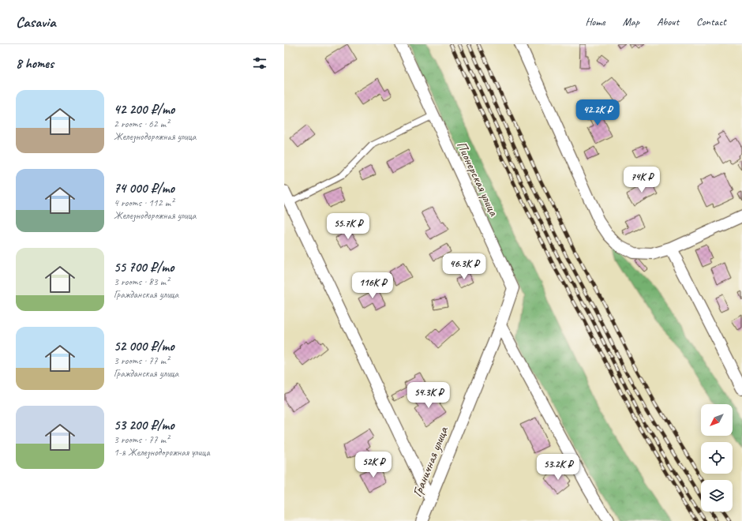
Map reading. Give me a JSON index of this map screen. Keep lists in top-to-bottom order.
{
  "streets": {
    "street": ["Пионерская улица", "Граничная улица"]
  },
  "crossings": [
    ["Пионерская улица", "Граничная улица"]
  ],
  "north": "bottom left",
  "page": {
    "header": "Casavia",
    "nav": [
      "Home",
      "Map",
      "About",
      "Contact"
    ],
    "heading": "8 homes",
    "list": [
      {
        "name": "42 200 ₽/mo",
        "note": "2 rooms · 62 m² · Железнодорожная улица"
      },
      {
        "name": "74 000 ₽/mo",
        "note": "4 rooms · 112 m² · Железнодорожная улица"
      },
      {
        "name": "55 700 ₽/mo",
        "note": "3 rooms · 83 m² · Гражданская улица"
      },
      {
        "name": "52 000 ₽/mo",
        "note": "3 rooms · 77 m² · Гражданская улица"
      },
      {
        "name": "53 200 ₽/mo",
        "note": "3 rooms · 77 m² · 1-я Железнодорожная улица"
      }
    ],
    "price": [
      "42.2K ₽",
      "74K ₽",
      "55.7K ₽",
      "46.3K ₽",
      "116K ₽",
      "54.3K ₽",
      "52K ₽",
      "53.2K ₽"
    ]
  }
}
